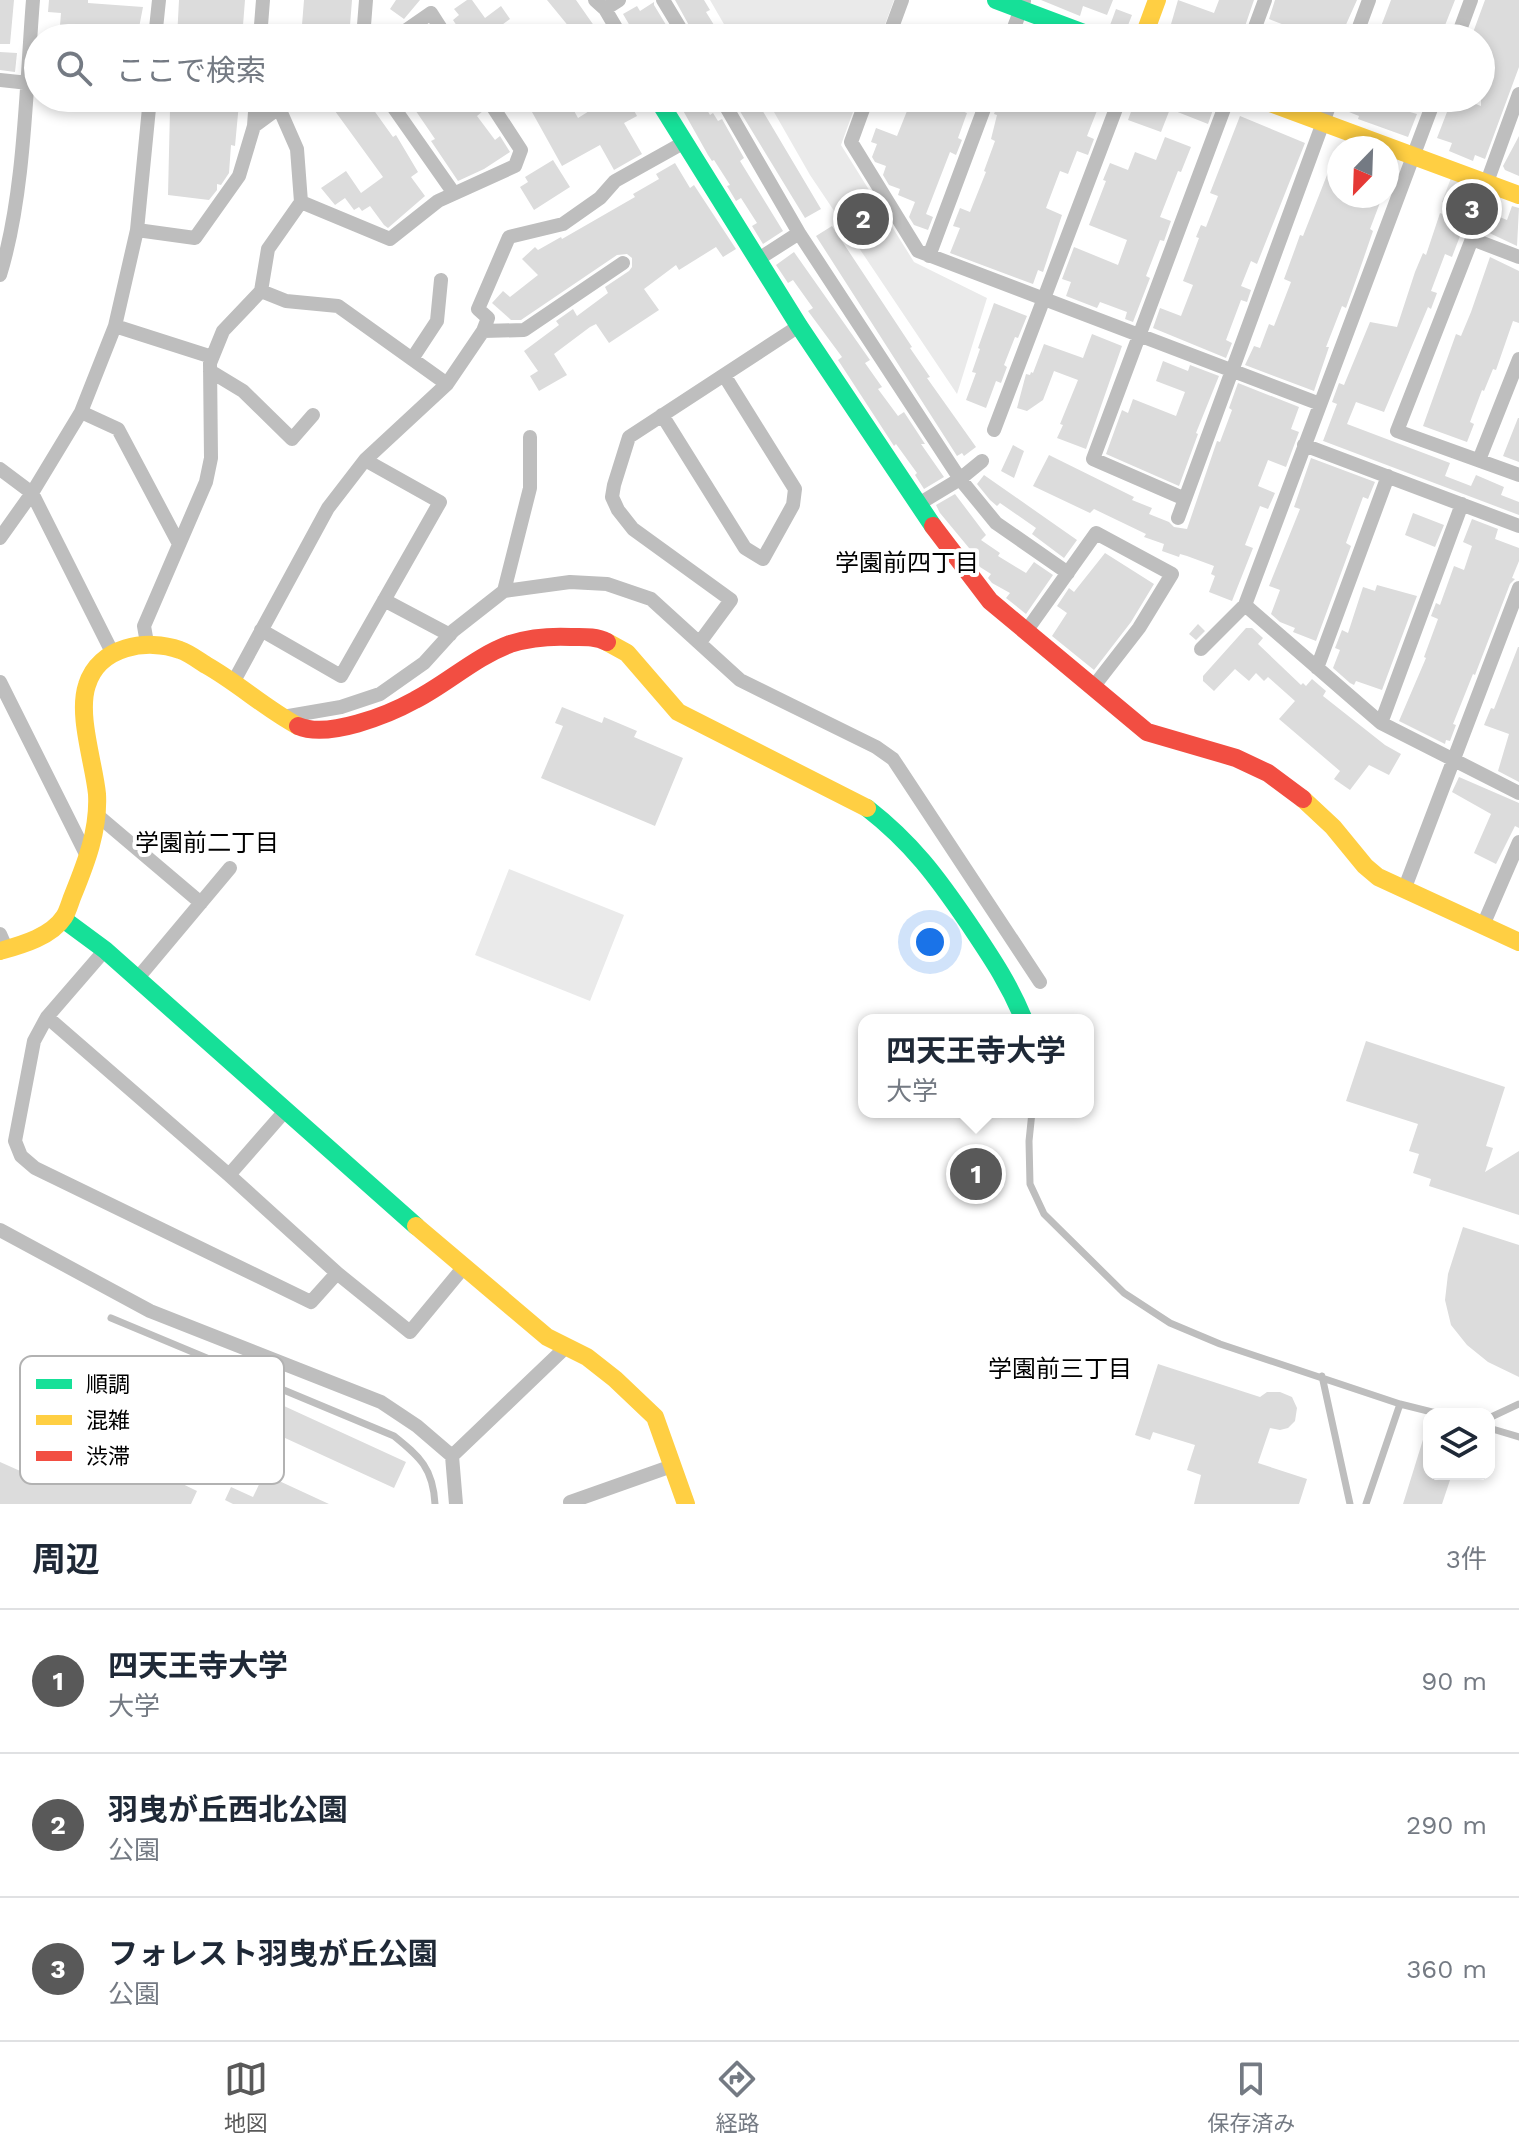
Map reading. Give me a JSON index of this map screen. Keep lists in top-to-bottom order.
{
  "districts": ["学園前四丁目", "学園前二丁目", "学園前三丁目"],
  "legend": ["順調", "混雑", "渋滞"],
  "north": "bottom left",
  "page": {
    "search": "ここで検索",
    "pins": ["3", "2", "1"],
    "popup": ["四天王寺大学", "大学"],
    "heading": ["周辺", "3件"],
    "list": [
      {
        "mark": "1",
        "name": "四天王寺大学",
        "note": "大学",
        "value": "90 m"
      },
      {
        "mark": "2",
        "name": "羽曳が丘西北公園",
        "note": "公園",
        "value": "290 m"
      },
      {
        "mark": "3",
        "name": "フォレスト羽曳が丘公園",
        "note": "公園",
        "value": "360 m"
      }
    ],
    "nav": ["地図", "経路", "保存済み"]
  }
}
